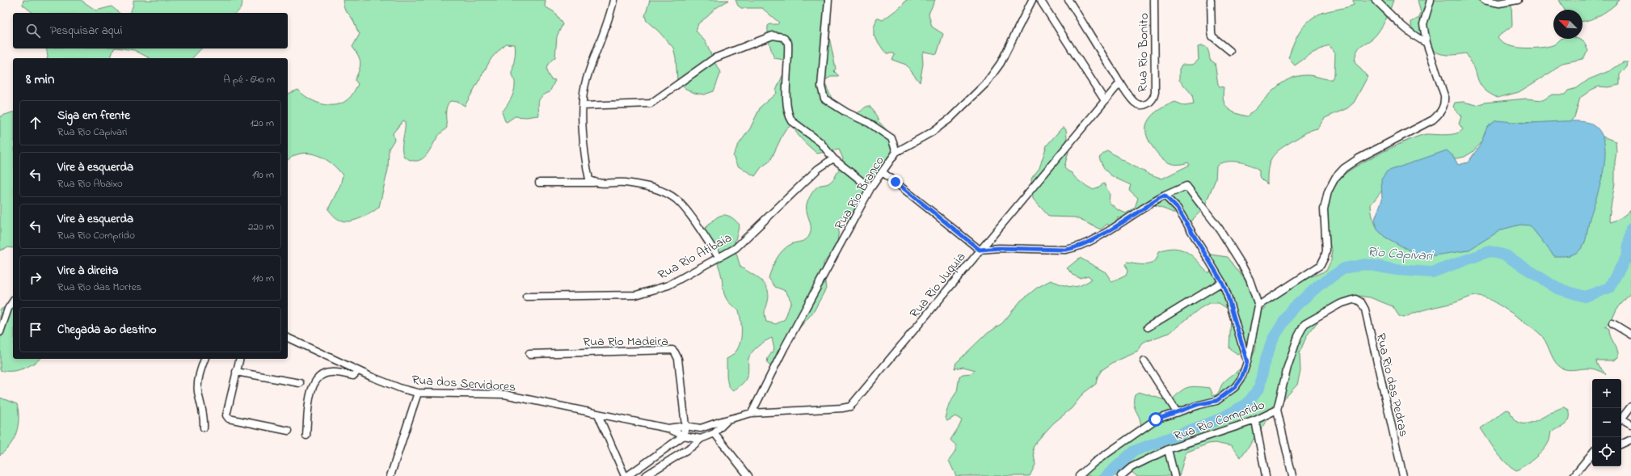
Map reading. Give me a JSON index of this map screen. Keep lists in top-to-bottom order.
{
  "streets": {
    "street": [
      "Rua Rio Bonito",
      "Rua Rio Branco",
      "Rua Rio Atibaia",
      "Rua Rio Juquia",
      "Rua Rio Madeira",
      "Rua dos Servidores",
      "Rua Rio das Pedras",
      "Rua Rio Comprido"
    ]
  },
  "crossings": [
    ["Rua Rio Bonito", "Rua Rio Juquia"],
    ["Rua Rio Branco", "Rua Rio Juquia"],
    ["Rua Rio Juquia", "Rua dos Servidores"],
    ["Rua Rio Madeira", "Rua dos Servidores"],
    ["Rua Rio das Pedras", "Rua Rio Comprido"]
  ],
  "water": ["Rio Capivari"],
  "north": "top left",
  "page": {
    "search": "Pesquisar aqui",
    "heading": ["8 min", "A pé · 640 m"],
    "list": [
      ["Siga em frente", "Rua Rio Capivari", "120 m"],
      ["Vire à esquerda", "Rua Rio Abaixo", "190 m"],
      ["Vire à esquerda", "Rua Rio Comprido", "220 m"],
      ["Vire à direita", "Rua Rio das Mortes", "110 m"],
      "Chegada ao destino"
    ],
    "map_buttons": ["+", "−"]
  }
}
